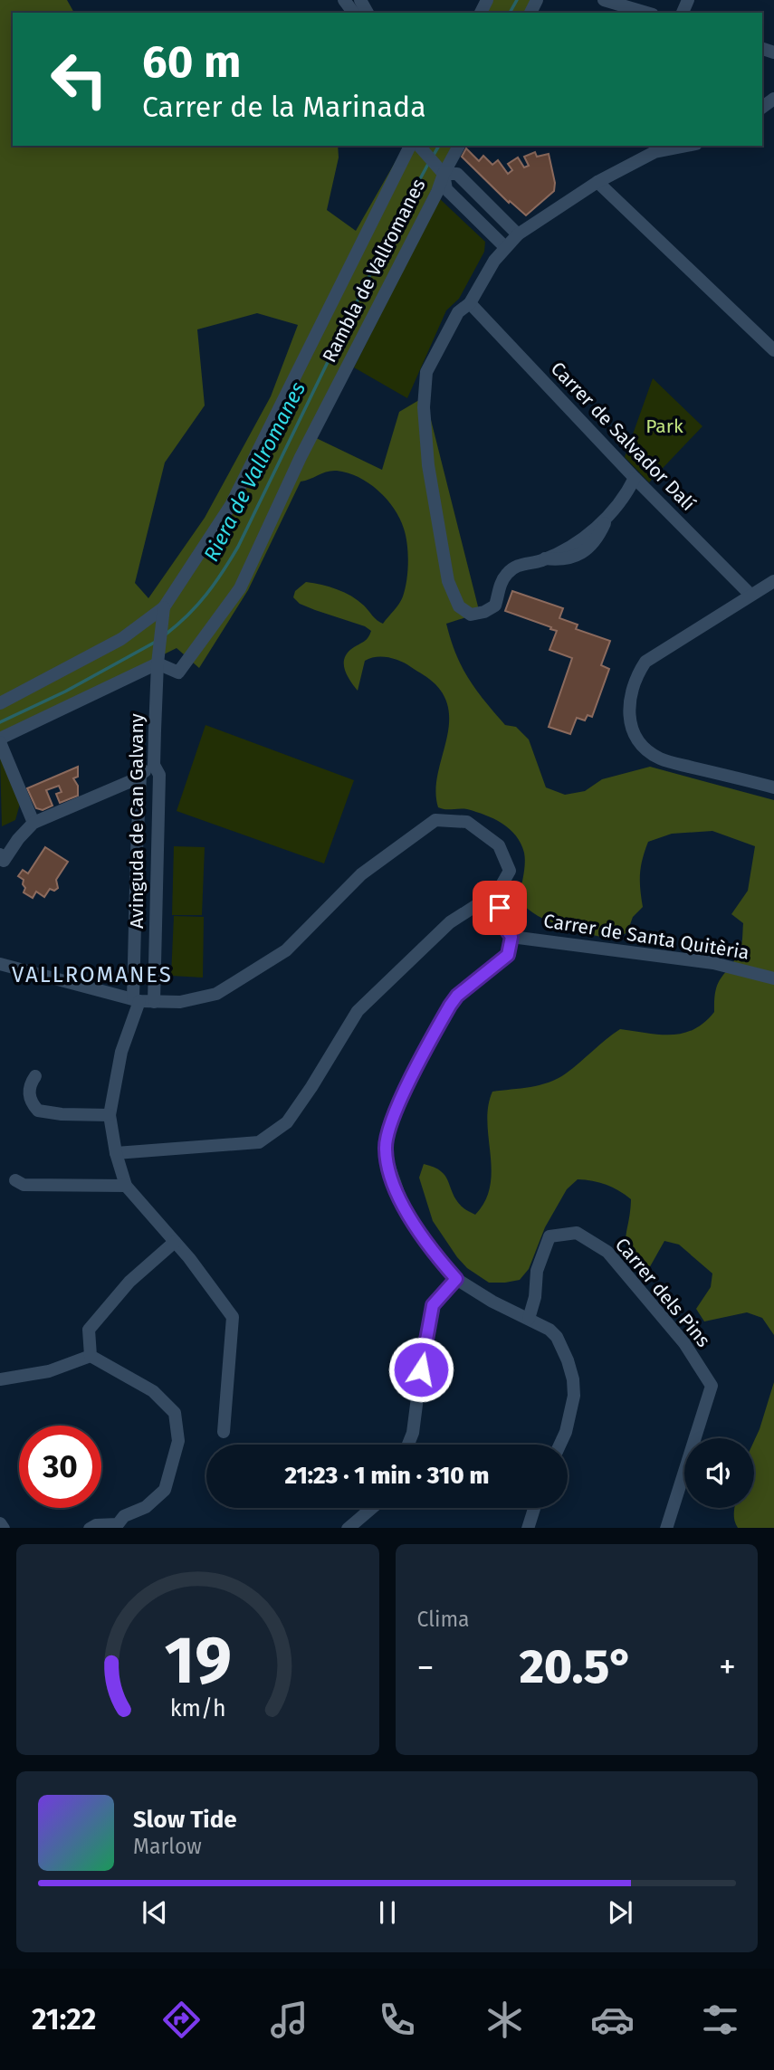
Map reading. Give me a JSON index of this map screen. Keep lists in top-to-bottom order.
{
  "streets": {
    "street": [
      "Rambla de Vallromanes",
      "Carrer de Salvador Dalí",
      "Avinguda de Can Galvany",
      "Carrer de Santa Quitèria",
      "Carrer dels Pins"
    ]
  },
  "crossings": [
    ["Rambla de Vallromanes", "Avinguda de Can Galvany"]
  ],
  "districts": ["VALLROMANES"],
  "water": ["Riera de Vallromanes"],
  "parks": ["Park"],
  "page": {
    "turn": ["60 m", "Carrer de la Marinada"],
    "limit": "30",
    "trip": "21:23 · 1 min · 310 m",
    "tile": "Clima",
    "heat": ["−", "20.5°", "+"],
    "song": ["Slow Tide", "Marlow"],
    "tabs": "21:22",
    "gauge": ["19", "km/h"]
  }
}
